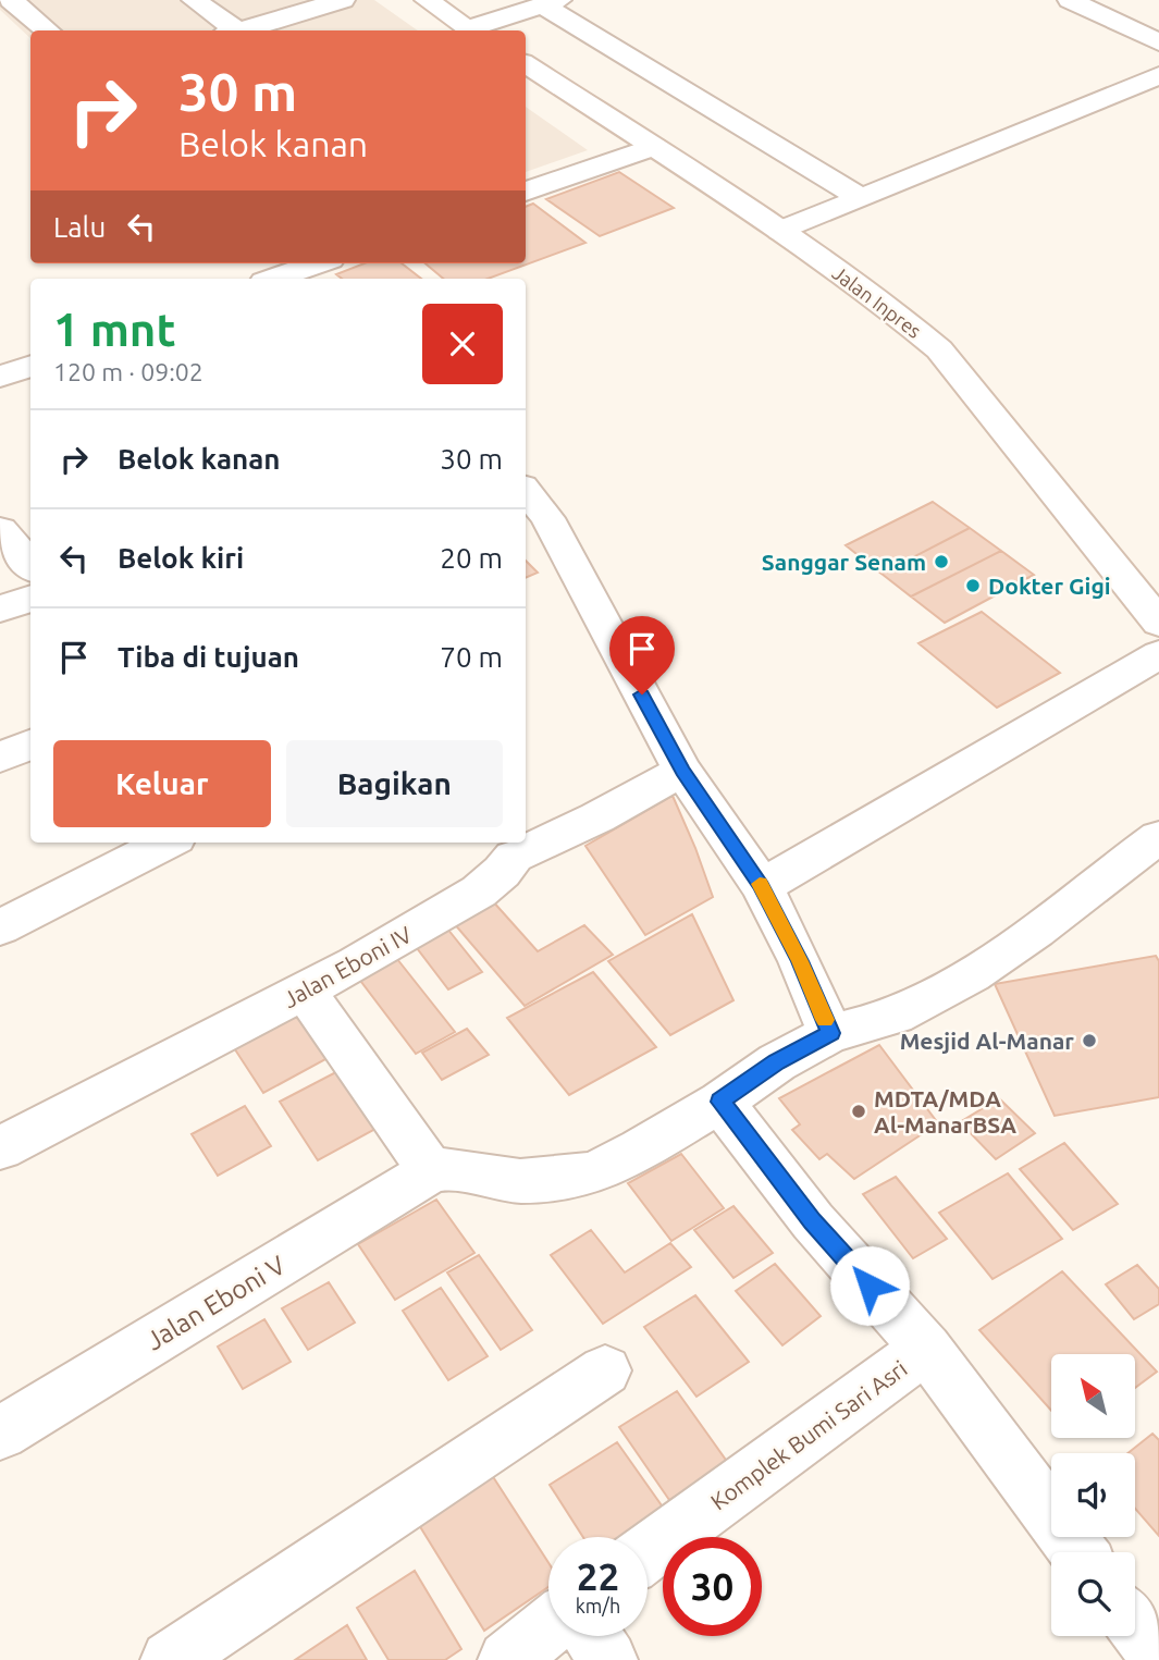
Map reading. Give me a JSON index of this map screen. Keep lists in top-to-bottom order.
{
  "streets": {
    "street": [
      "Jalan Inpres",
      "Jalan Eboni IV",
      "Jalan Eboni V",
      "Komplek Bumi Sari Asri"
    ]
  },
  "places": [
    "Sanggar Senam",
    "Dokter Gigi",
    "Mesjid Al-Manar",
    "MDTA/MDA Al-ManarBSA"
  ],
  "north": "top left",
  "page": {
    "turn": ["30 m", "Belok kanan"],
    "then": "Lalu",
    "heading": ["1 mnt", "120 m · 09:02"],
    "list": [
      {
        "name": "Belok kanan",
        "value": "30 m"
      },
      {
        "name": "Belok kiri",
        "value": "20 m"
      },
      {
        "name": "Tiba di tujuan",
        "value": "70 m"
      }
    ],
    "buttons": ["Keluar", "Bagikan"],
    "speed": "22 km/h",
    "limit": "30"
  }
}
